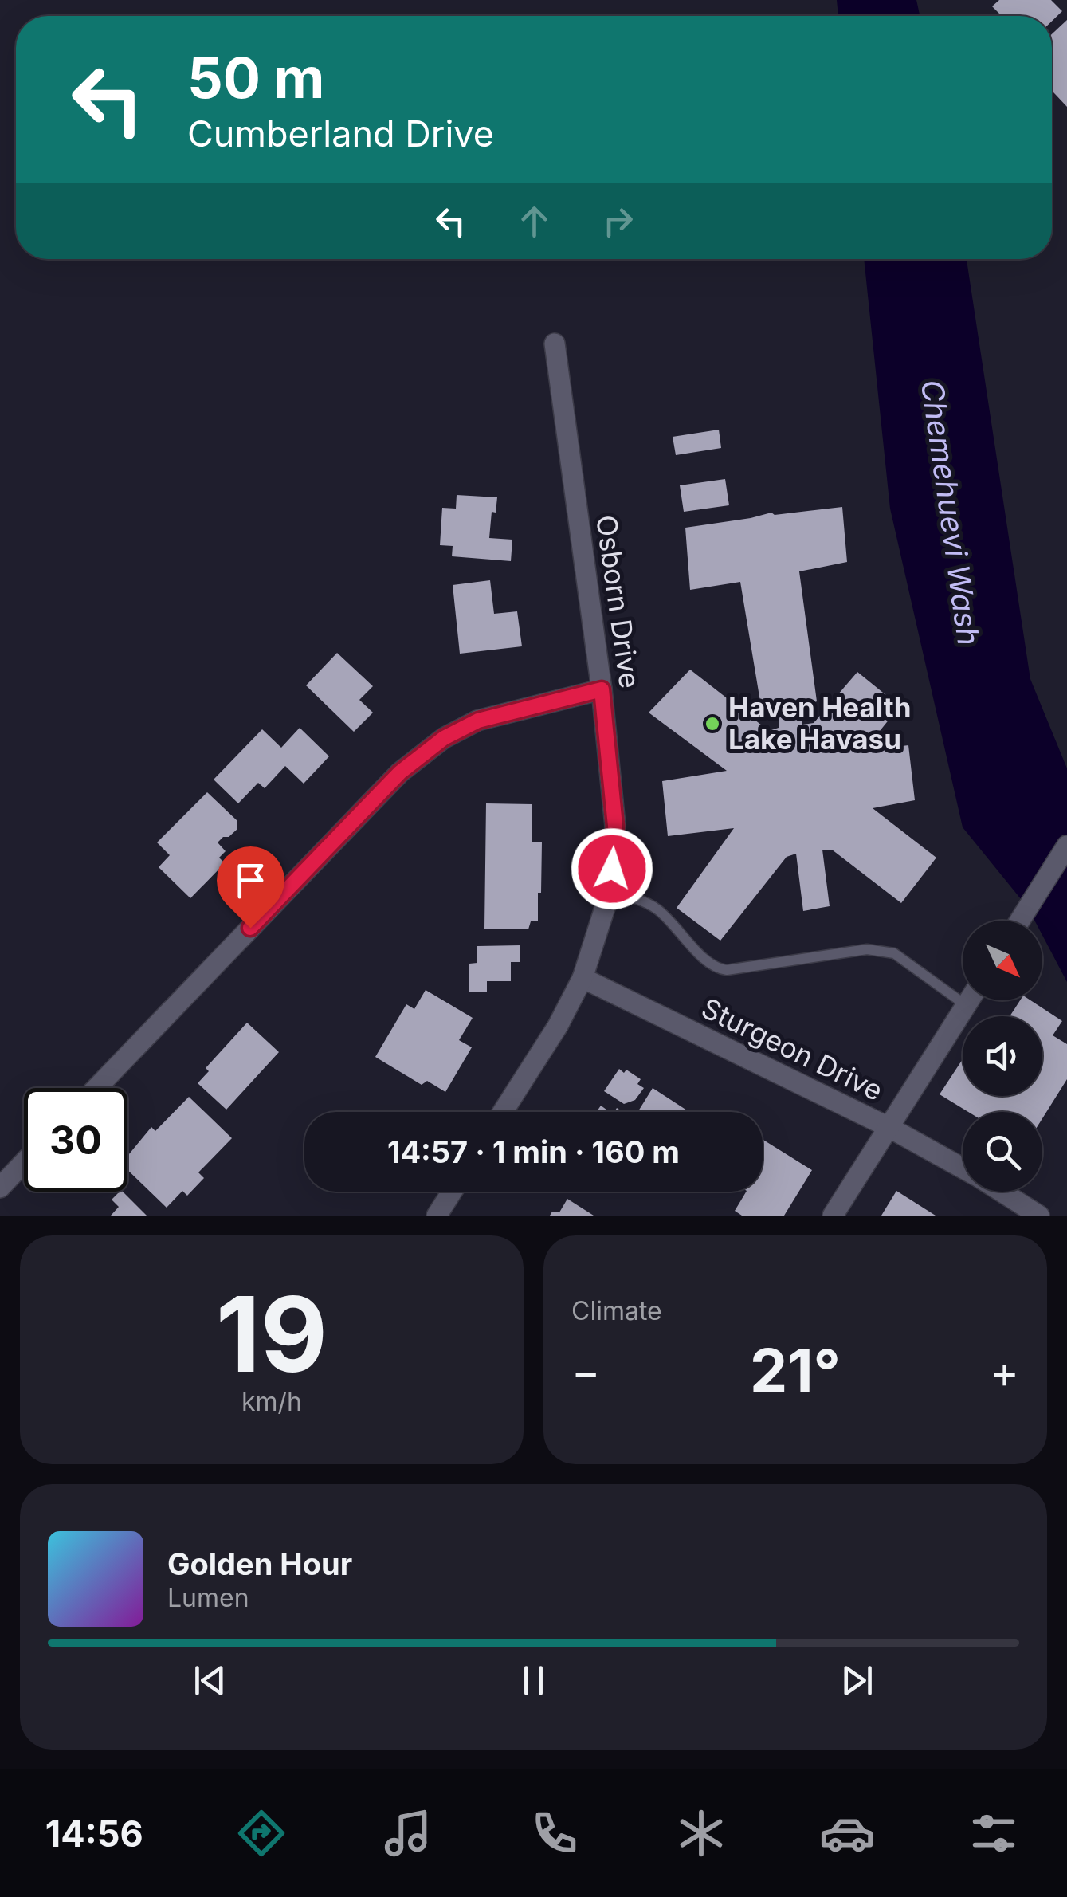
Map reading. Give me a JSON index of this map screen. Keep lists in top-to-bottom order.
{
  "streets": {
    "street": ["Osborn Drive", "Sturgeon Drive"]
  },
  "crossings": [
    ["Osborn Drive", "Sturgeon Drive"]
  ],
  "water": ["Chemehuevi Wash"],
  "places": ["Haven Health Lake Havasu"],
  "north": "bottom right",
  "page": {
    "turn": ["50 m", "Cumberland Drive"],
    "limit": "30",
    "trip": "14:57 · 1 min · 160 m",
    "tile": [
      ["19", "km/h"],
      "Climate"
    ],
    "heat": ["−", "21°", "+"],
    "song": ["Golden Hour", "Lumen"],
    "tabs": "14:56"
  }
}
